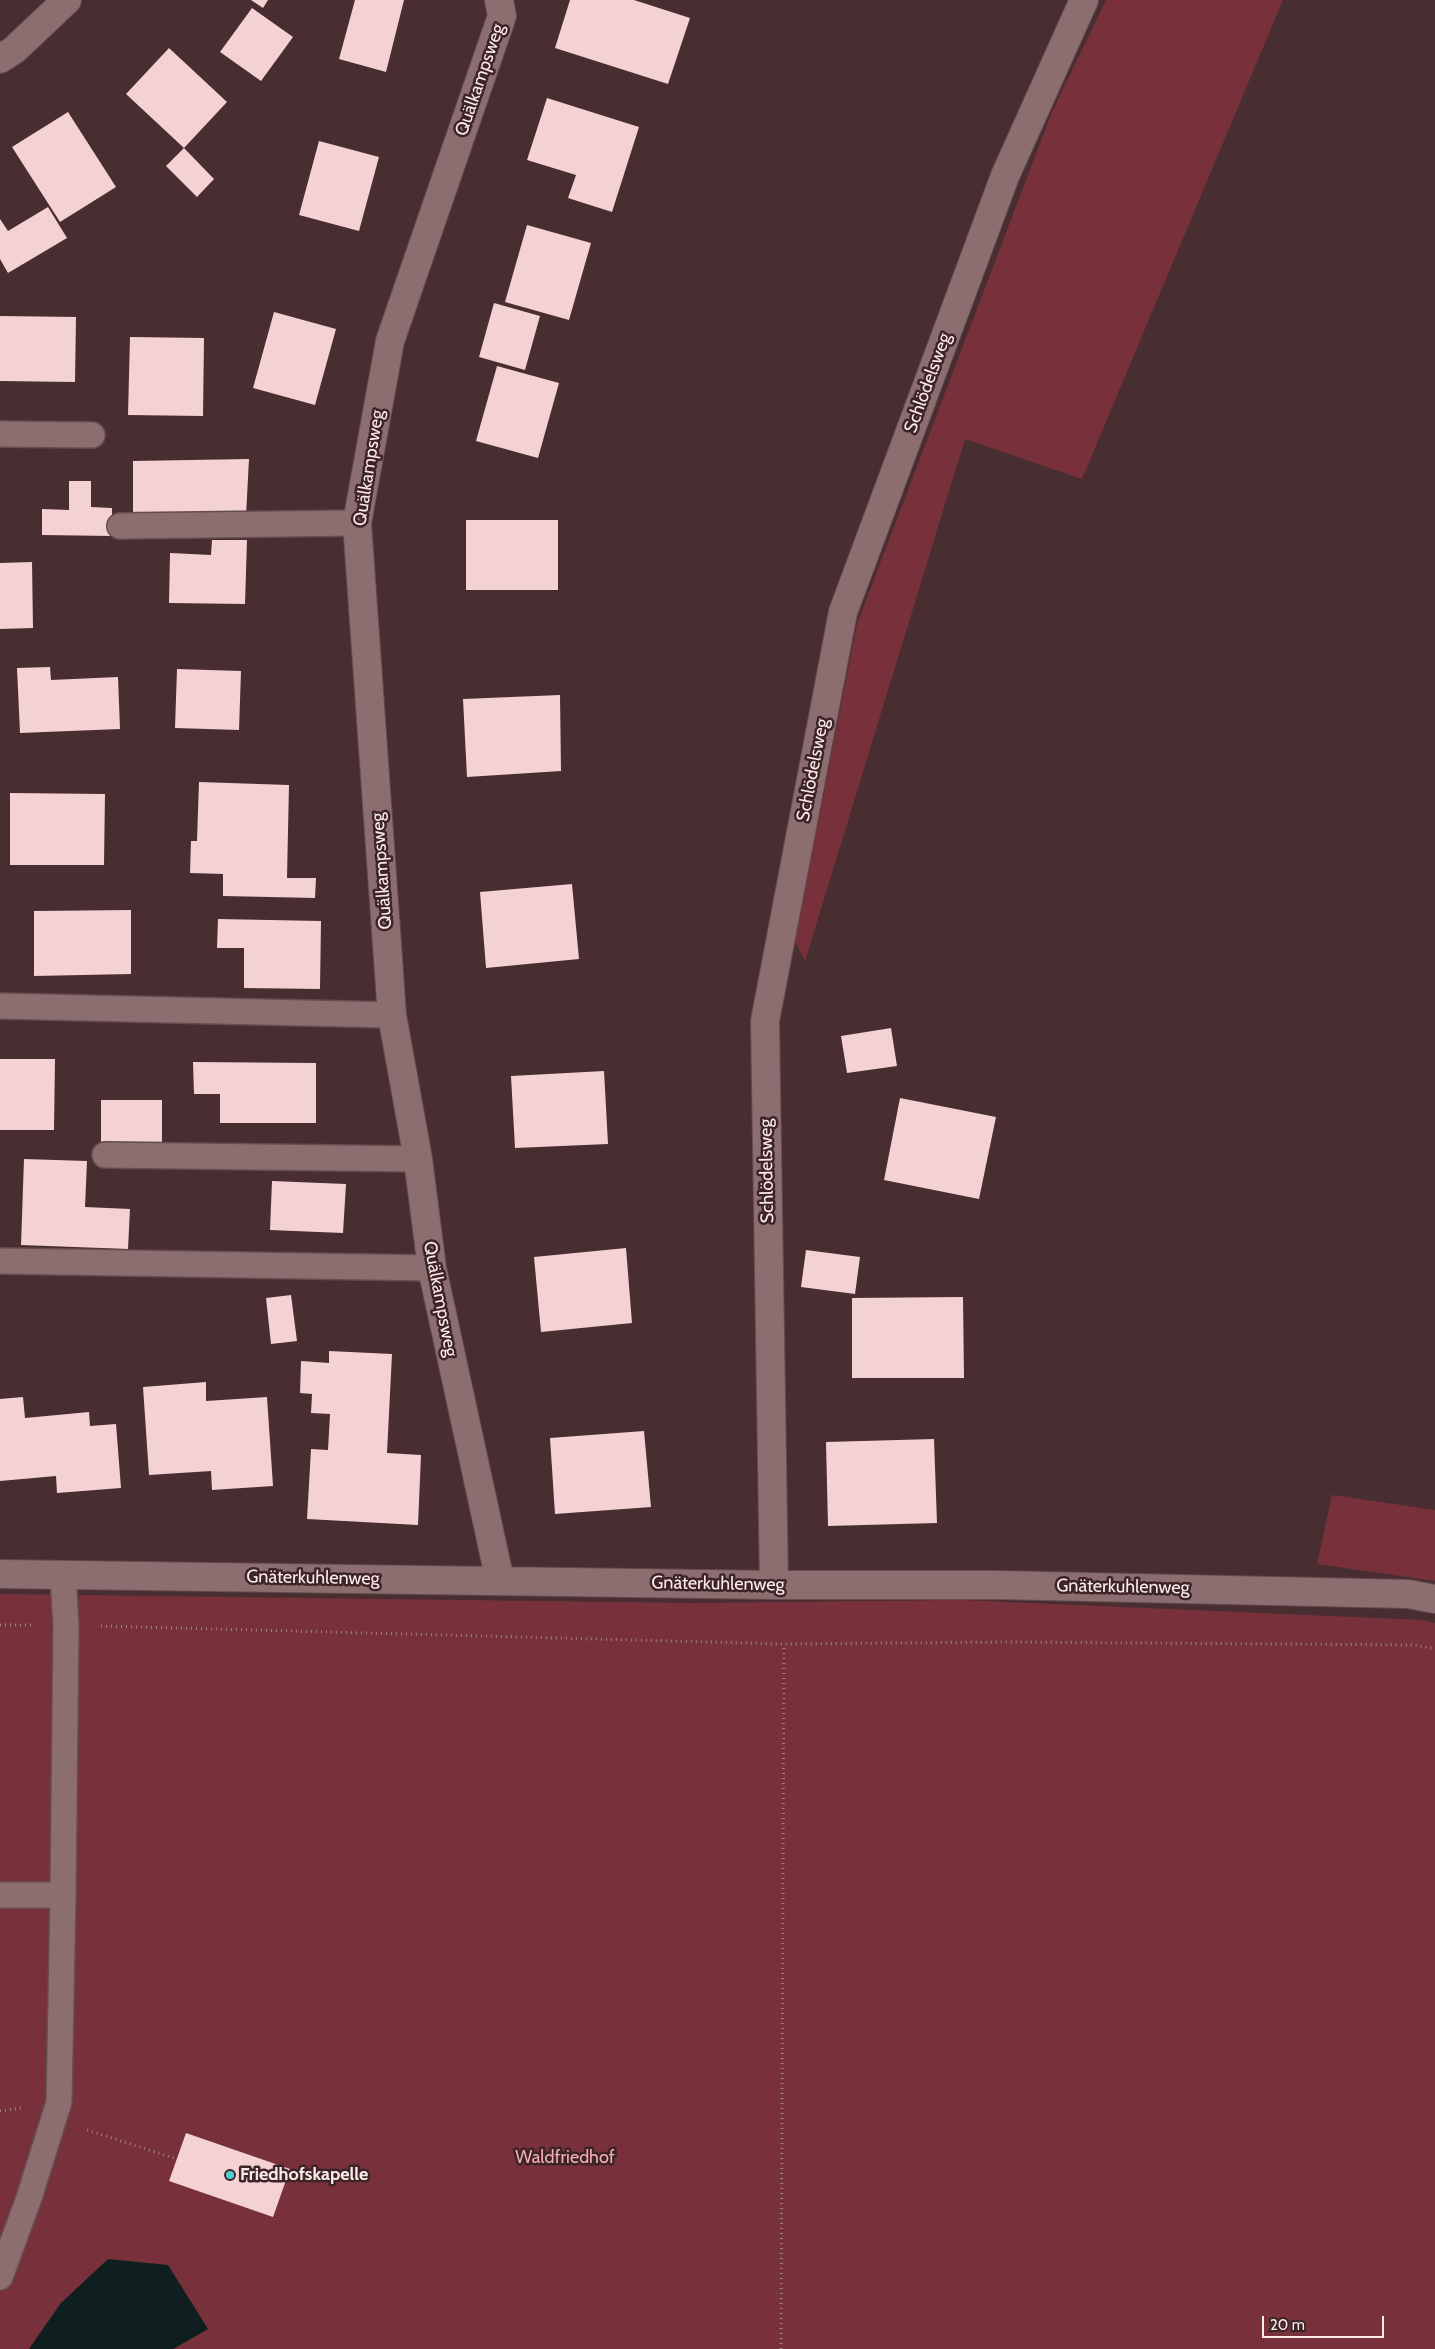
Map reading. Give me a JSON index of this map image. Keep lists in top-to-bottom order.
{
  "streets": {
    "street": ["Quälkampsweg", "Schlödelsweg", "Gnäterkuhlenweg"]
  },
  "crossings": [
    ["Quälkampsweg", "Gnäterkuhlenweg"],
    ["Schlödelsweg", "Gnäterkuhlenweg"]
  ],
  "parks": ["Waldfriedhof"],
  "places": ["Friedhofskapelle"],
  "scale_bar": "20 m"
}
